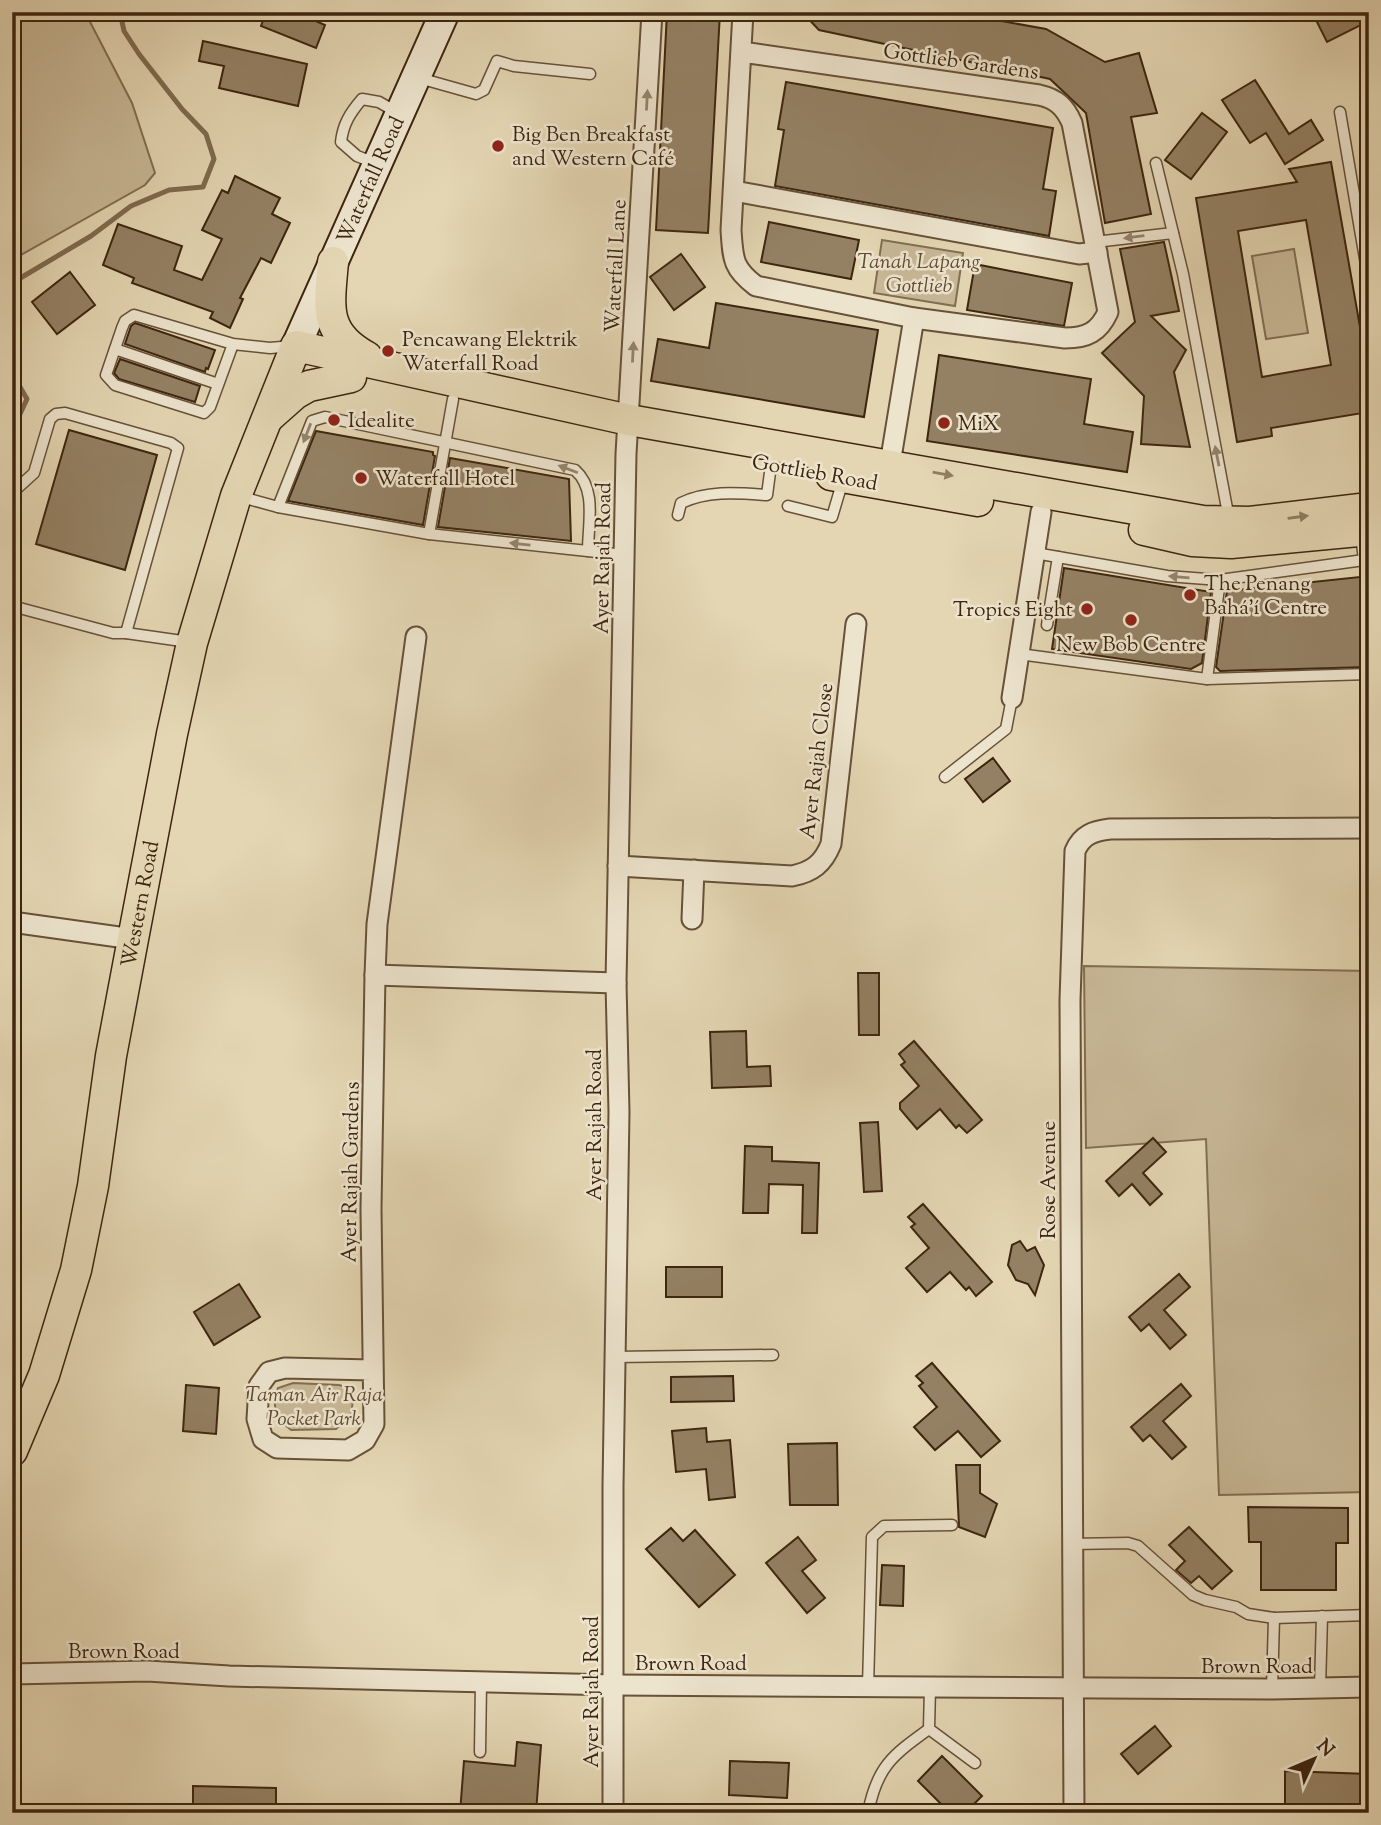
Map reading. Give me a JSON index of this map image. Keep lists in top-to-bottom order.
{
  "streets": {
    "main road": ["Gottlieb Road", "Western Road"],
    "street": [
      "Gottlieb Gardens",
      "Waterfall Road",
      "Waterfall Lane",
      "Ayer Rajah Road",
      "Ayer Rajah Close",
      "Ayer Rajah Gardens",
      "Rose Avenue",
      "Brown Road"
    ]
  },
  "crossings": [
    ["Waterfall Road", "Gottlieb Road"],
    ["Waterfall Road", "Western Road"],
    ["Waterfall Lane", "Gottlieb Road"],
    ["Waterfall Lane", "Ayer Rajah Road"],
    ["Gottlieb Road", "Ayer Rajah Road"],
    ["Gottlieb Road", "Western Road"],
    ["Ayer Rajah Road", "Ayer Rajah Close"],
    ["Ayer Rajah Road", "Brown Road"],
    ["Rose Avenue", "Brown Road"]
  ],
  "one_way": ["Waterfall Lane"],
  "parks": ["Tanah Lapang Gottlieb", "Taman Air Raja Pocket Park"],
  "places": [
    "Big Ben Breakfast and Western Café",
    "Pencawang Elektrik Waterfall Road",
    "Idealite",
    "MiX",
    "Waterfall Hotel",
    "The Penang Bahá’í Centre",
    "Tropics Eight",
    "New Bob Centre"
  ],
  "north": "top right"
}
